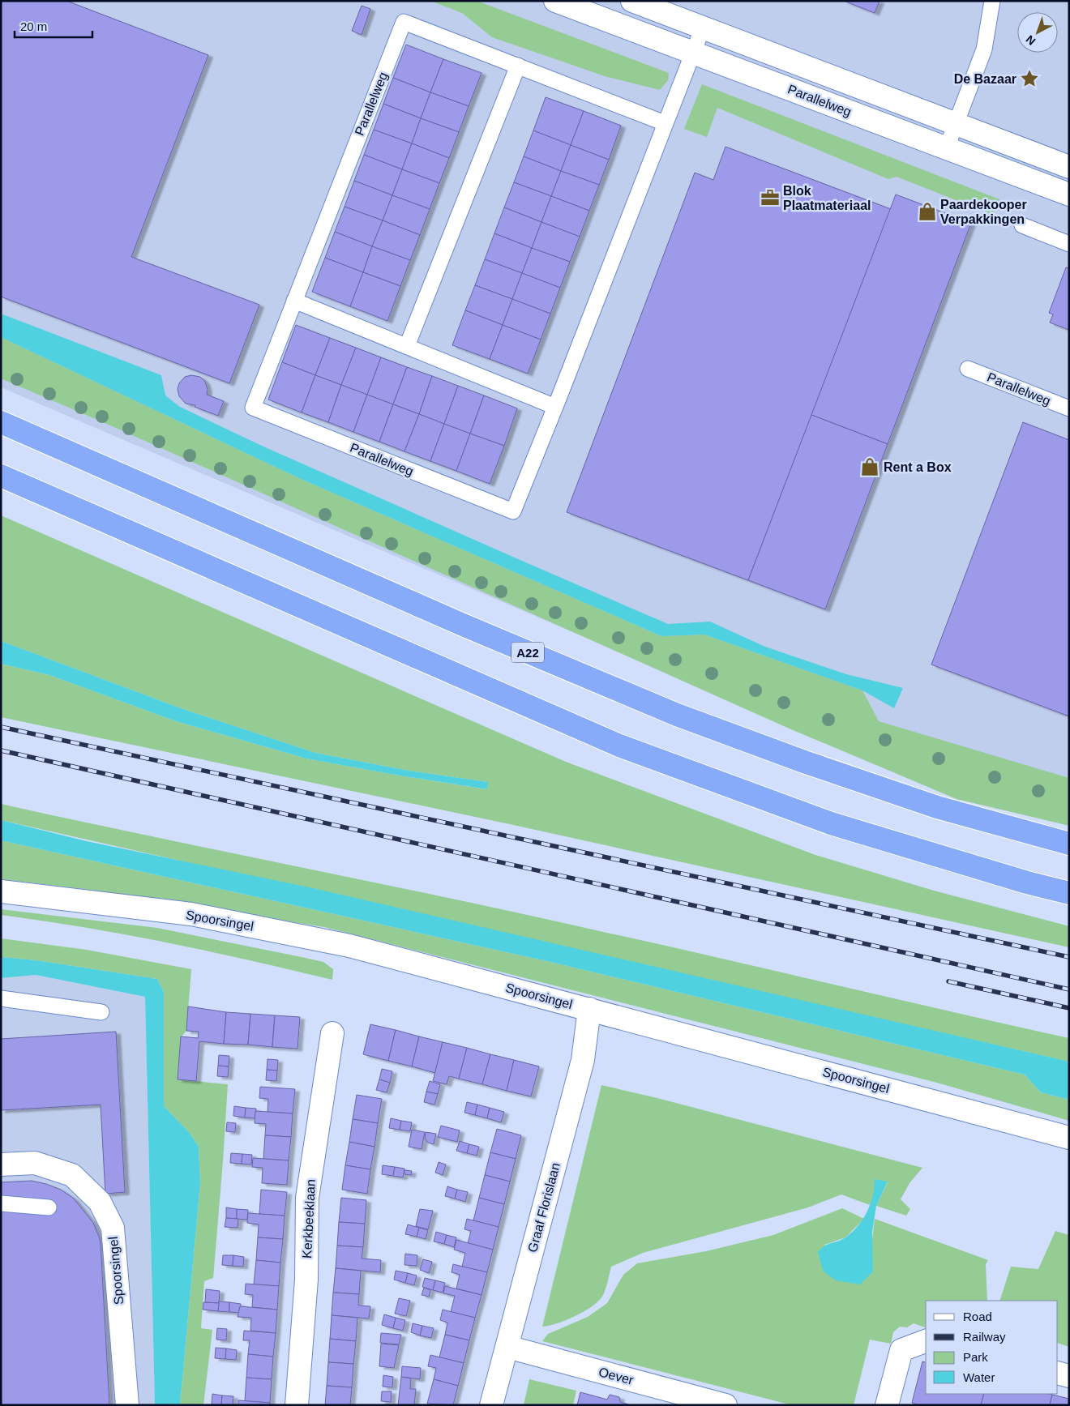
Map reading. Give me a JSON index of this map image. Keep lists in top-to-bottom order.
{
  "streets": {
    "highway": ["A22"],
    "main road": [
      "Parallelweg",
      "Spoorsingel",
      "Graaf Florislaan",
      "Kerkbeeklaan",
      "Oever"
    ]
  },
  "crossings": [
    ["Spoorsingel", "Graaf Florislaan"],
    ["Graaf Florislaan", "Oever"]
  ],
  "places": {
    "place": ["De Bazaar"],
    "office": ["Blok Plaatmateriaal"],
    "shop": ["Paardekooper Verpakkingen", "Rent a Box"]
  },
  "legend": [
    "Road",
    "Railway",
    "Park",
    "Water"
  ],
  "scale_bar": "20 m",
  "north": "bottom left"
}
